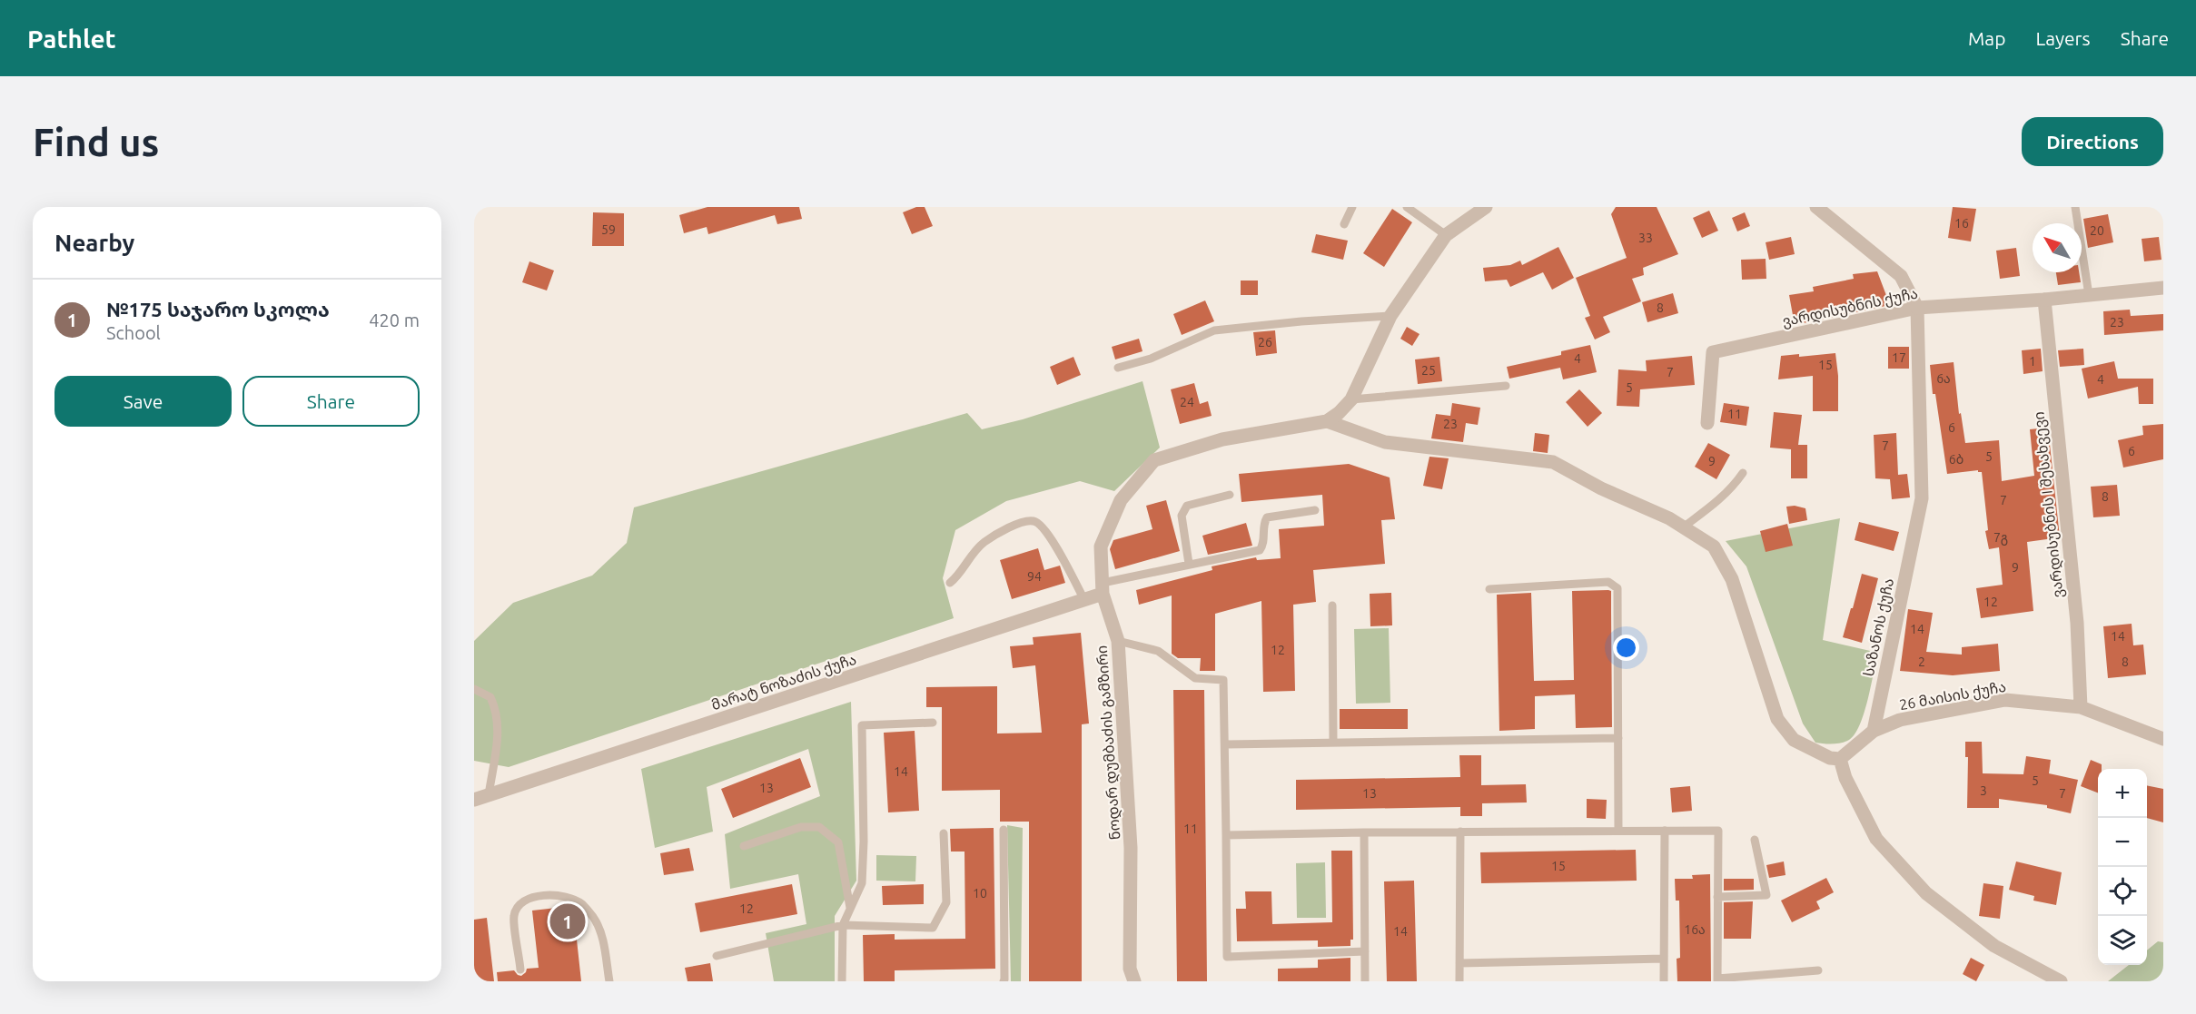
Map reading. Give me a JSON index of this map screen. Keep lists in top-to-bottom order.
{
  "streets": {
    "street": [
      "ვარდისუბნის ქუჩა",
      "ვარდისუბნის I შესახვევი",
      "საზანოს ქუჩა",
      "მარატ ნოზაძის ქუჩა",
      "26 მაისის ქუჩა",
      "ნოდარ დუმბაძის გამზირი"
    ]
  },
  "crossings": [
    ["ვარდისუბნის ქუჩა", "ვარდისუბნის I შესახვევი"],
    ["ვარდისუბნის ქუჩა", "საზანოს ქუჩა"],
    ["ვარდისუბნის I შესახვევი", "26 მაისის ქუჩა"],
    ["საზანოს ქუჩა", "26 მაისის ქუჩა"],
    ["მარატ ნოზაძის ქუჩა", "ნოდარ დუმბაძის გამზირი"]
  ],
  "house_numbers": [
    "16",
    "59",
    "20",
    "33",
    "8",
    "23",
    "26",
    "17",
    "4",
    "1",
    "15",
    "25",
    "7",
    "6ა",
    "4",
    "5",
    "24",
    "11",
    "23",
    "6",
    "7",
    "6",
    "5",
    "6ბ",
    "9",
    "8",
    "7",
    "7გ",
    "9",
    "94",
    "12",
    "14",
    "14",
    "12",
    "2",
    "8",
    "14",
    "5",
    "13",
    "3",
    "13",
    "7",
    "11",
    "15",
    "10",
    "12",
    "16ა",
    "14"
  ],
  "north": "top left",
  "page": {
    "header": "Pathlet",
    "nav": ["Map", "Layers", "Share"],
    "buttons": [
      "Directions",
      ["Save", "Share"]
    ],
    "title": "Find us",
    "heading": "Nearby",
    "list": [
      {
        "mark": "1",
        "name": "№175 საჯარო სკოლა",
        "note": "School",
        "value": "420 m"
      }
    ],
    "map_buttons": ["+", "−"],
    "pins": "1"
  }
}
